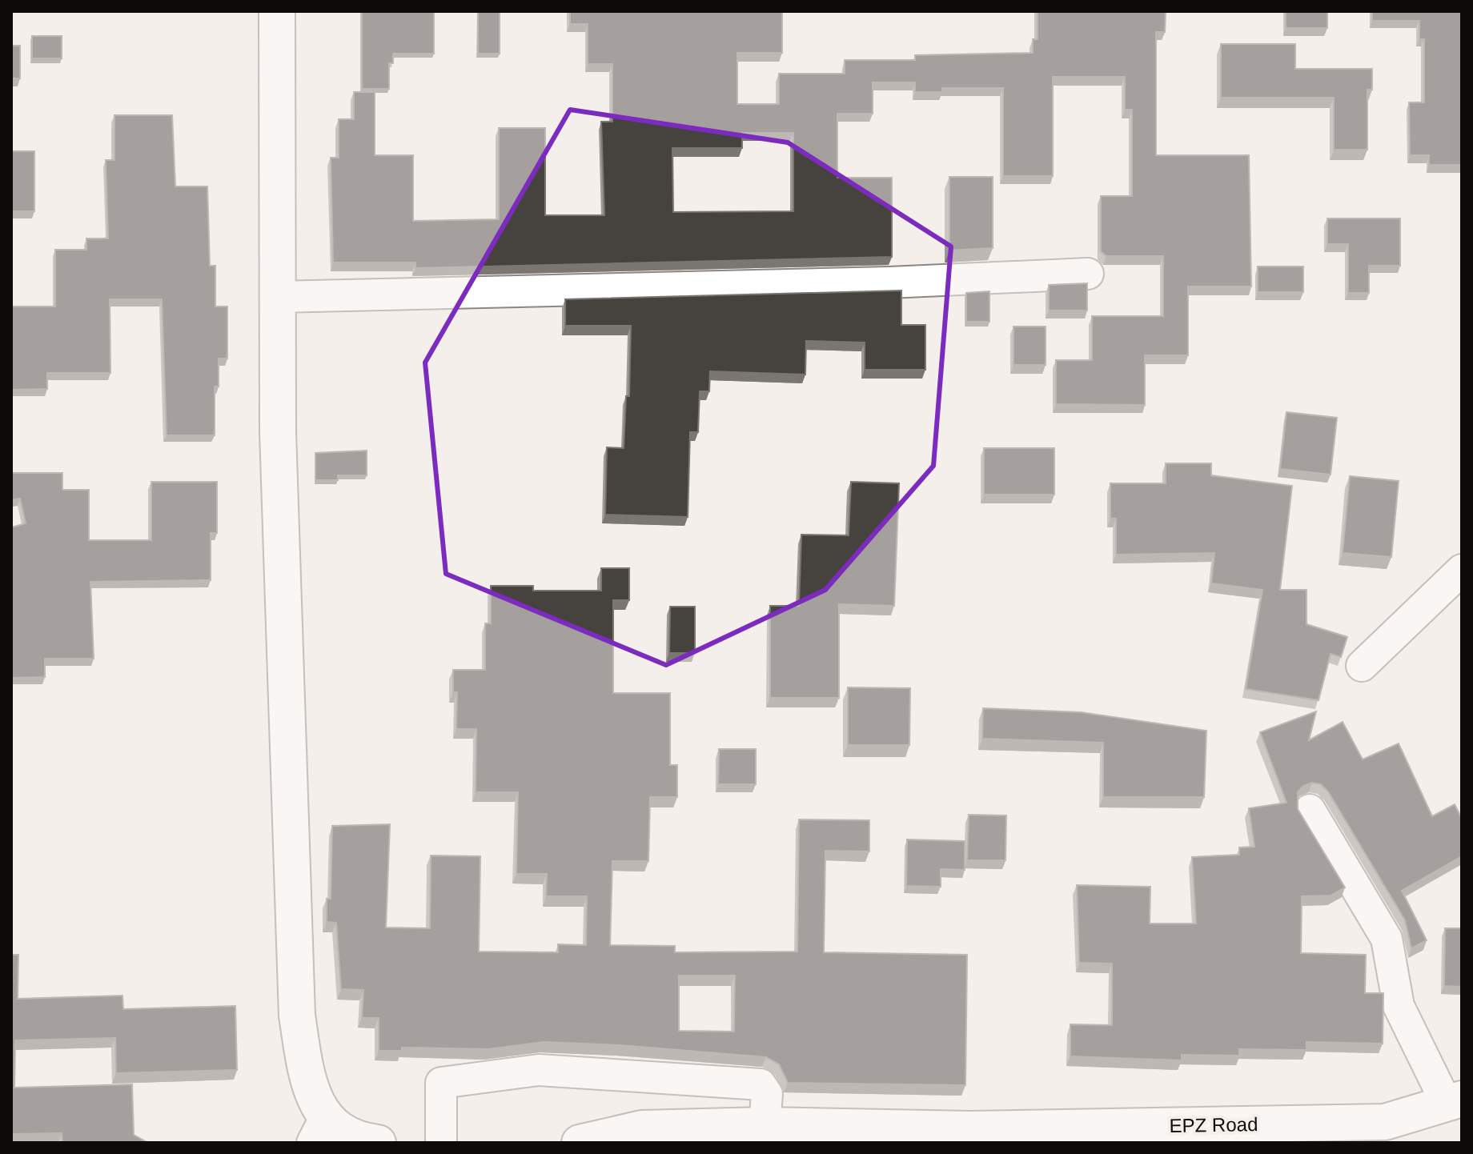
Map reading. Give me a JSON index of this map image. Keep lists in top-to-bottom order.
{
  "streets": {
    "street": ["EPZ Road"]
  }
}
